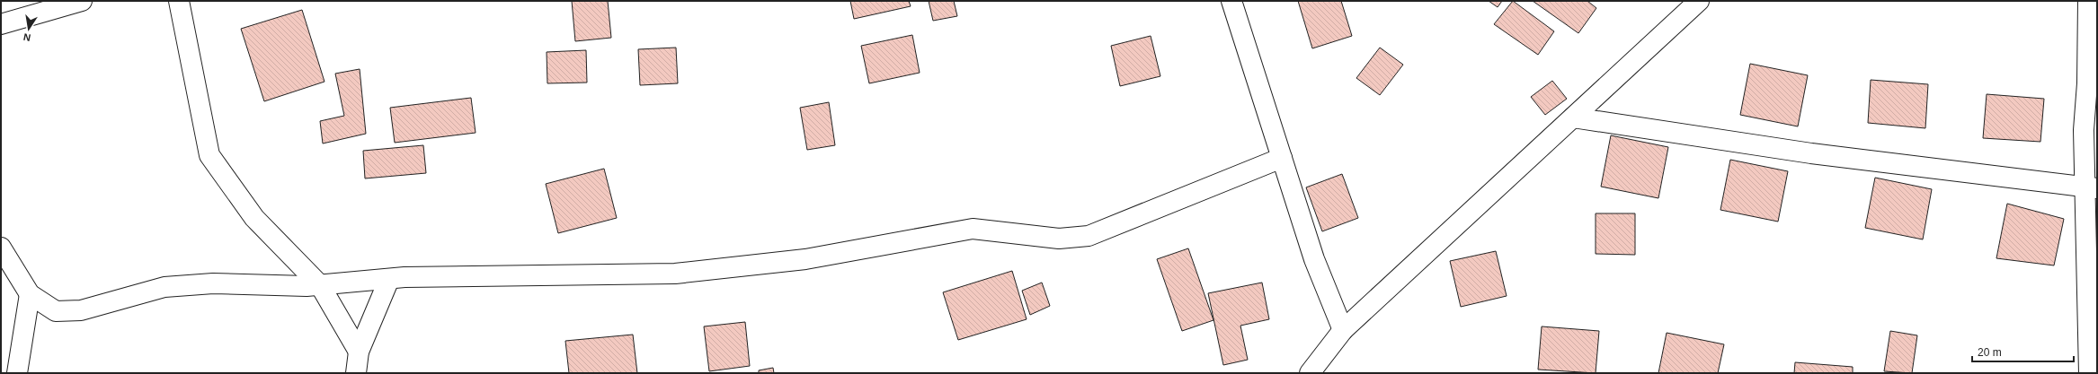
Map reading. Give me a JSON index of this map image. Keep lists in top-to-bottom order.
{
  "scale_bar": "20 m",
  "north": "bottom"
}
